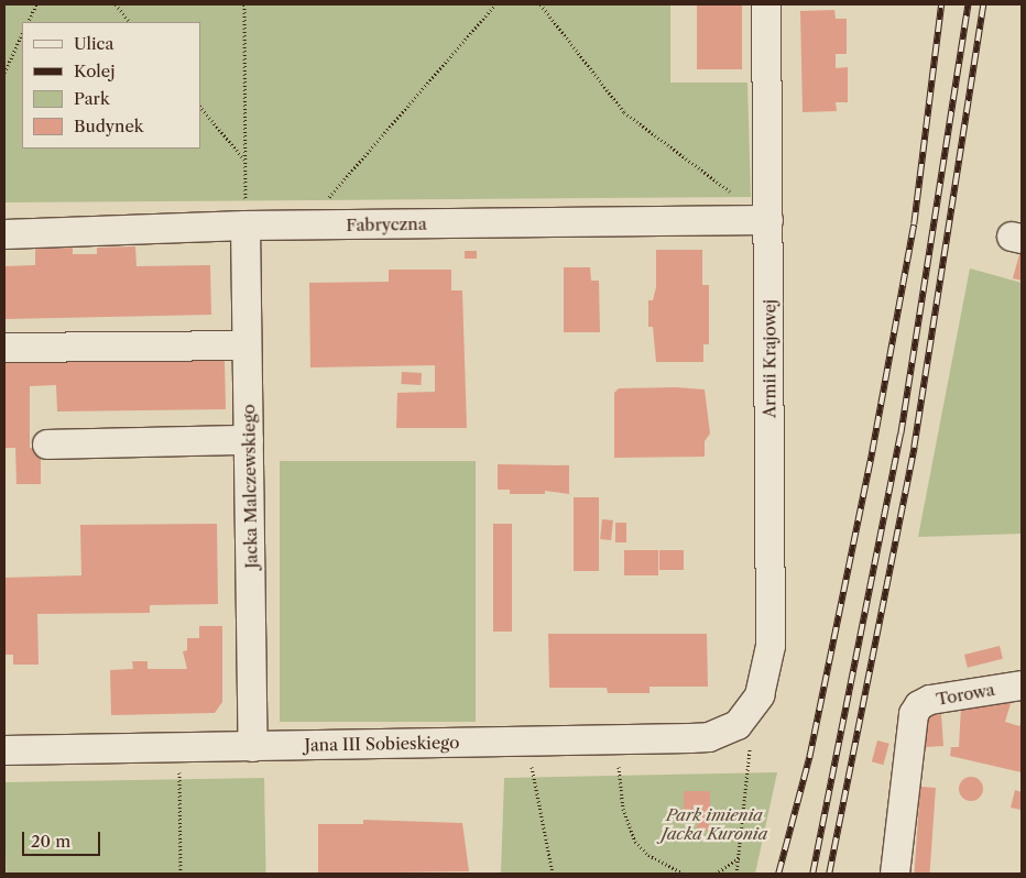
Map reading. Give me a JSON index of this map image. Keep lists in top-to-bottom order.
{
  "streets": {
    "street": [
      "Fabryczna",
      "Armii Krajowej",
      "Jacka Malczewskiego",
      "Torowa",
      "Jana III Sobieskiego"
    ]
  },
  "crossings": [
    ["Fabryczna", "Armii Krajowej"],
    ["Fabryczna", "Jacka Malczewskiego"],
    ["Armii Krajowej", "Jana III Sobieskiego"],
    ["Jacka Malczewskiego", "Jana III Sobieskiego"]
  ],
  "parks": ["Park imienia Jacka Kuronia"],
  "legend": [
    "Ulica",
    "Kolej",
    "Park",
    "Budynek"
  ],
  "scale_bar": "20 m"
}
